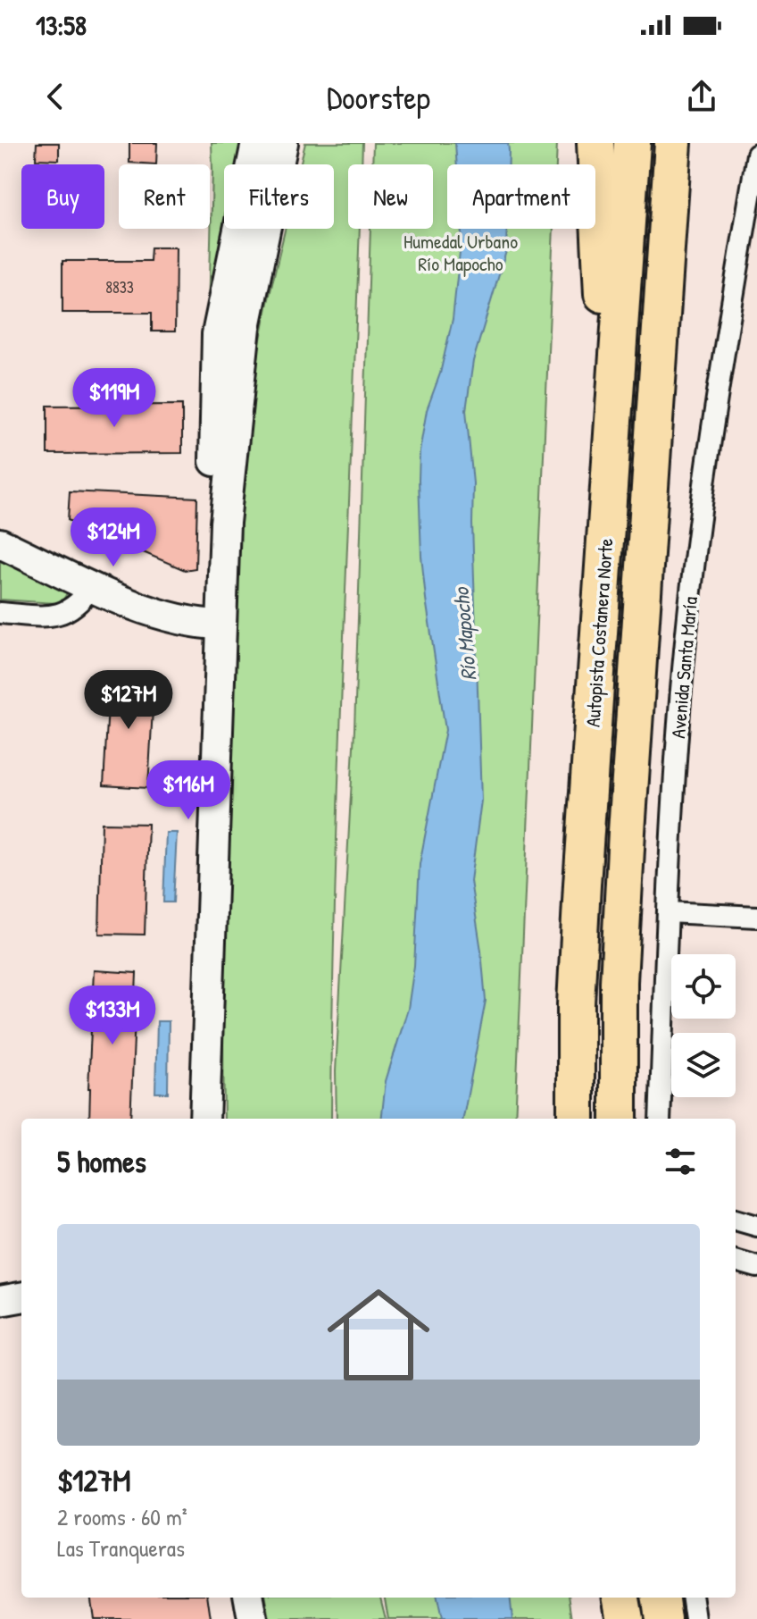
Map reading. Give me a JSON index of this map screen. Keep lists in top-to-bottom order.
{
  "streets": {
    "highway": ["Autopista Costanera Norte"],
    "street": ["Avenida Santa María"]
  },
  "water": ["Río Mapocho"],
  "parks": ["Humedal Urbano Río Mapocho"],
  "house_numbers": ["8833"],
  "page": {
    "status": "13:58",
    "header": "Doorstep",
    "chip": [
      "Buy",
      "Rent",
      "Filters",
      "New",
      "Apartment"
    ],
    "price": [
      "$119M",
      "$124M",
      "$127M",
      "$116M",
      "$133M"
    ],
    "heading": "5 homes",
    "list": [
      {
        "name": "$127M",
        "note": "2 rooms · 60 m² · Las Tranqueras"
      }
    ]
  }
}
